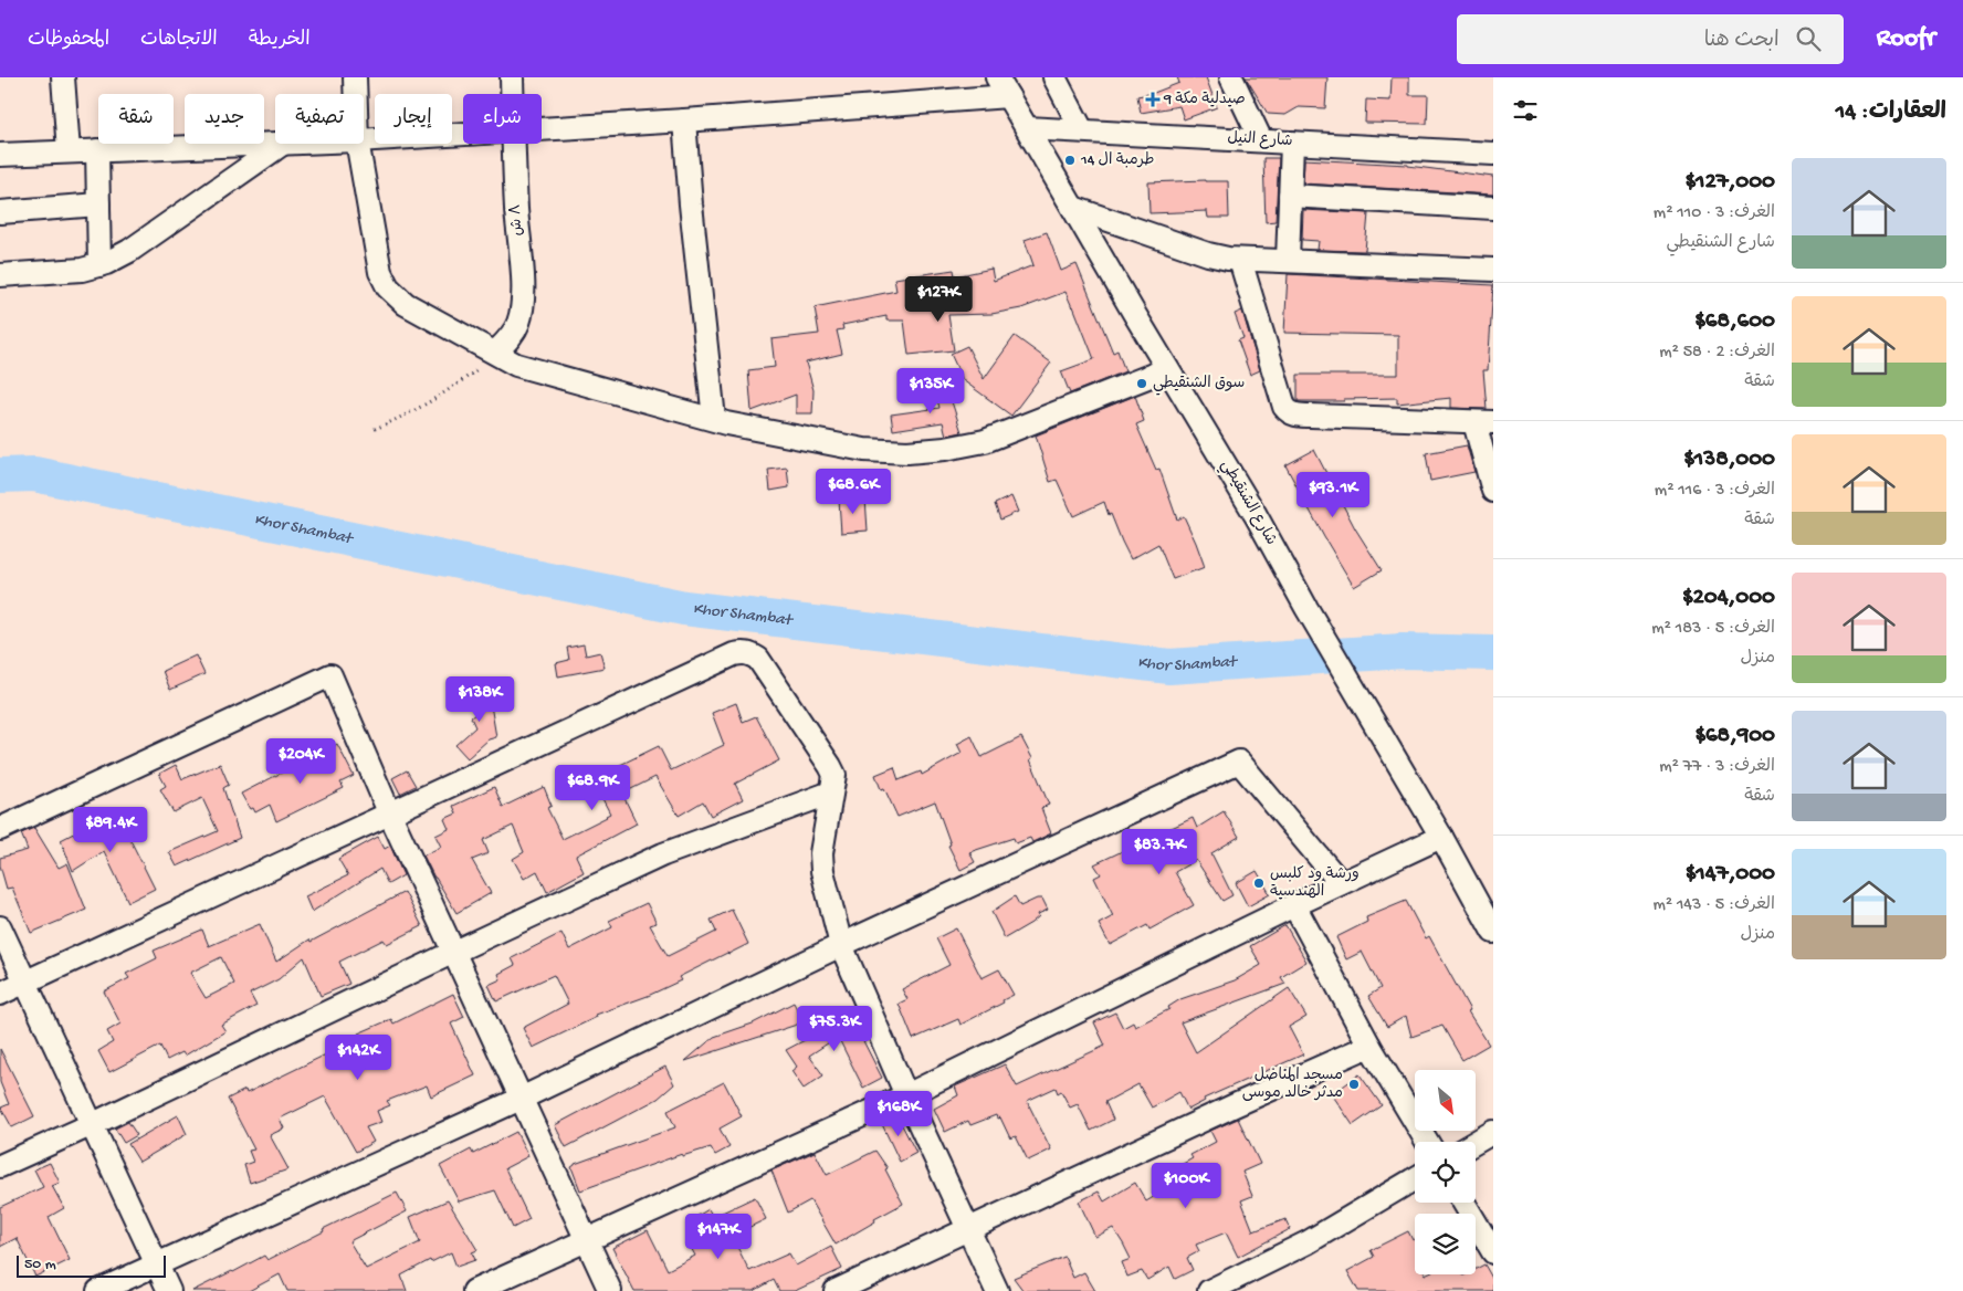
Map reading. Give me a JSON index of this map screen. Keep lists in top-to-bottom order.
{
  "streets": {
    "street": ["شارع النيل", "٨ ش", "شارع الشنقيطي"]
  },
  "crossings": [
    ["شارع النيل", "شارع الشنقيطي"]
  ],
  "water": ["Khor Shambat"],
  "places": {
    "health": ["صيدلية مكة 9"],
    "other": [
      "طرمبة ال 14",
      "سوق الشنقيطي",
      "ورشة ود كلبس الهندسية",
      "مسجد المناضل مدثر خالد موسى"
    ]
  },
  "scale_bar": "50 m",
  "north": "bottom right",
  "page": {
    "header": "Roofr",
    "search": "ابحث هنا",
    "nav": ["الخريطة", "الاتجاهات", "المحفوظات"],
    "heading": "العقارات: 14",
    "chip": [
      "شراء",
      "إيجار",
      "تصفية",
      "جديد",
      "شقة"
    ],
    "list": [
      {
        "name": "$127,000",
        "note": "الغرف: 3 · 110 m² · شارع الشنقيطي"
      },
      {
        "name": "$68,600",
        "note": "الغرف: 2 · 58 m² · شقة"
      },
      {
        "name": "$138,000",
        "note": "الغرف: 3 · 116 m² · شقة"
      },
      {
        "name": "$204,000",
        "note": "الغرف: 5 · 183 m² · منزل"
      },
      {
        "name": "$68,900",
        "note": "الغرف: 3 · 77 m² · شقة"
      },
      {
        "name": "$147,000",
        "note": "الغرف: 5 · 143 m² · منزل"
      }
    ],
    "price": [
      "$127K",
      "$135K",
      "$68.6K",
      "$93.1K",
      "$138K",
      "$204K",
      "$68.9K",
      "$89.4K",
      "$83.7K",
      "$75.3K",
      "$142K",
      "$168K",
      "$100K",
      "$147K"
    ],
    "scale": "50 m"
  }
}
